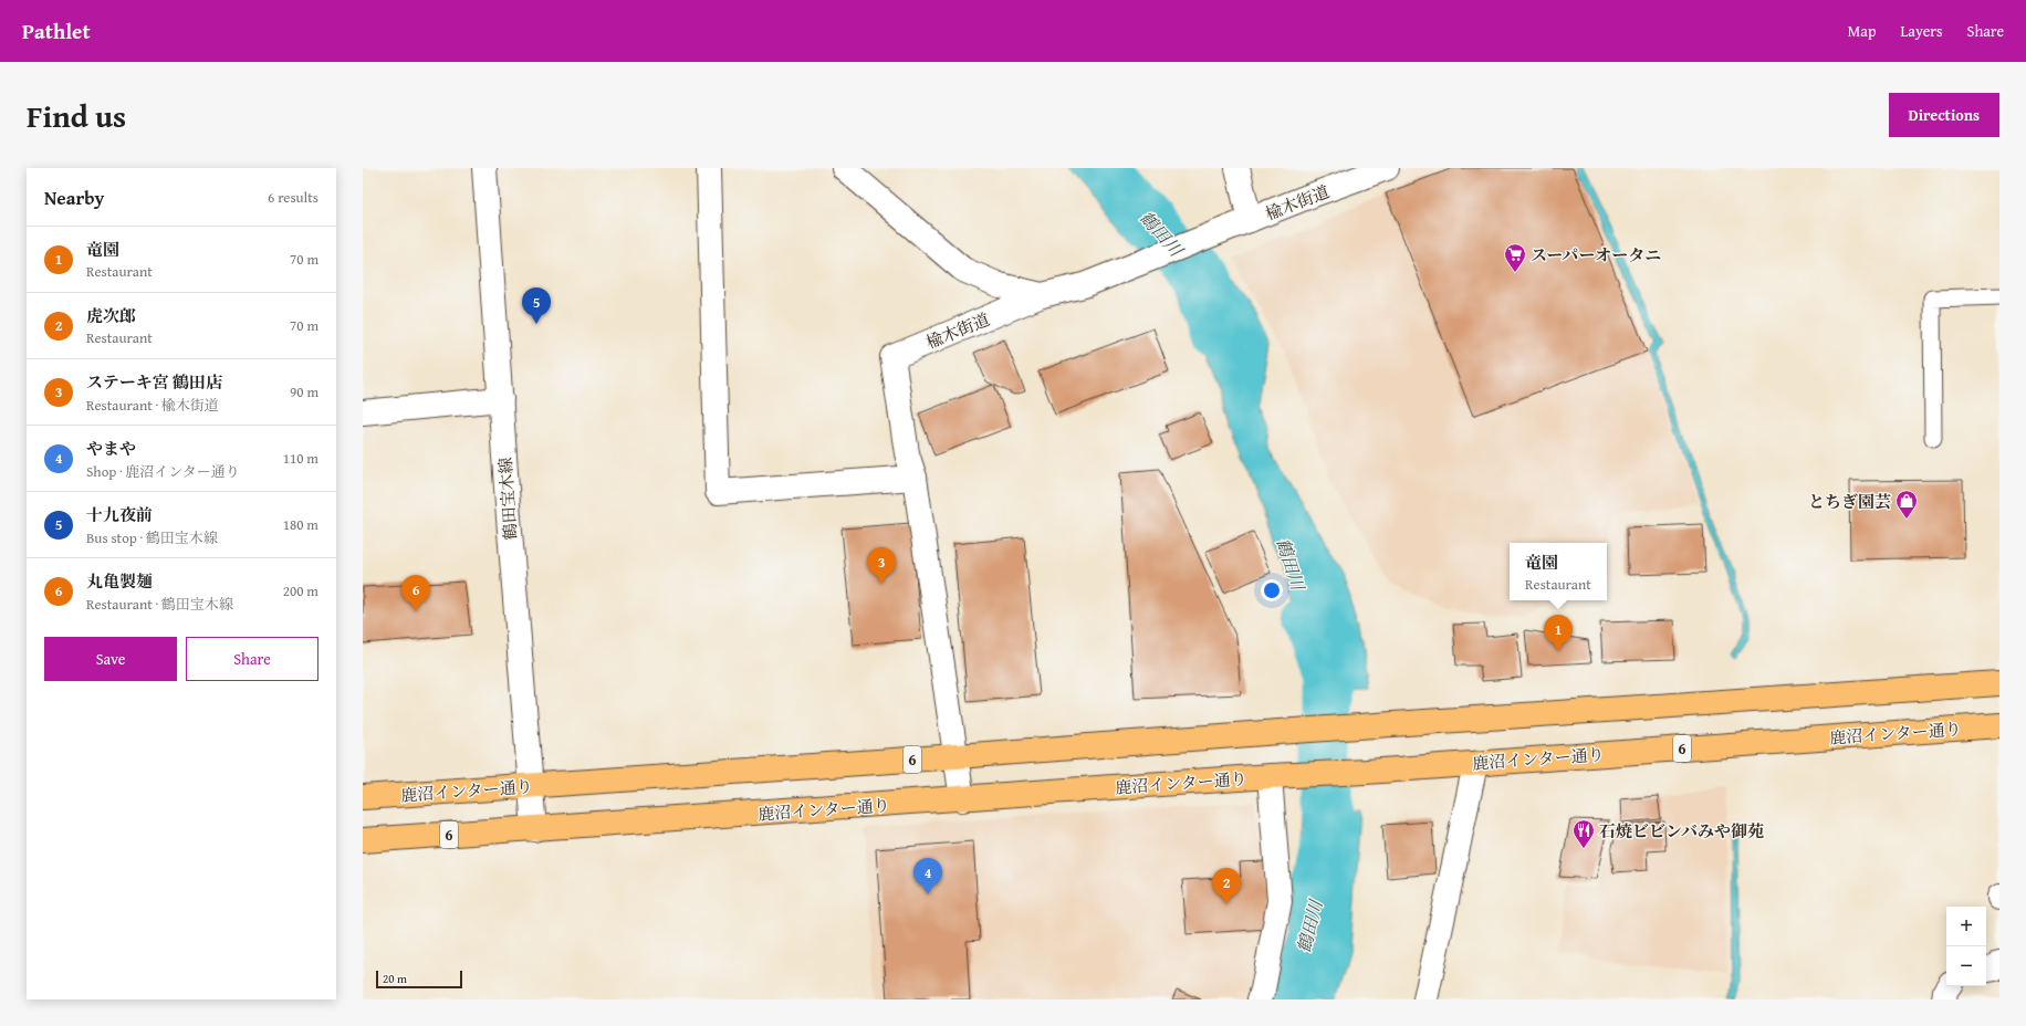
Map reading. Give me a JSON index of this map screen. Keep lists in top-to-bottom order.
{
  "streets": {
    "main road": ["鹿沼インター通り", "6"],
    "street": ["楡木街道", "鶴田宝木線"]
  },
  "crossings": [
    ["鶴田宝木線", "鹿沼インター通り"]
  ],
  "water": ["鶴田川"],
  "places": {
    "supermarket": ["スーパーオータニ"],
    "shop": ["とちぎ園芸"],
    "restaurant": ["石焼ビビンバみや御苑"]
  },
  "scale_bar": "20 m",
  "page": {
    "header": "Pathlet",
    "nav": ["Map", "Layers", "Share"],
    "title": "Find us",
    "buttons": [
      "Directions",
      ["Save", "Share"]
    ],
    "heading": ["Nearby", "6 results"],
    "list": [
      {
        "mark": "1",
        "name": "竜園",
        "note": "Restaurant",
        "value": "70 m"
      },
      {
        "mark": "2",
        "name": "虎次郎",
        "note": "Restaurant",
        "value": "70 m"
      },
      {
        "mark": "3",
        "name": "ステーキ宮 鶴田店",
        "note": "Restaurant · 楡木街道",
        "value": "90 m"
      },
      {
        "mark": "4",
        "name": "やまや",
        "note": "Shop · 鹿沼インター通り",
        "value": "110 m"
      },
      {
        "mark": "5",
        "name": "十九夜前",
        "note": "Bus stop · 鶴田宝木線",
        "value": "180 m"
      },
      {
        "mark": "6",
        "name": "丸亀製麺",
        "note": "Restaurant · 鶴田宝木線",
        "value": "200 m"
      }
    ],
    "pins": [
      "5",
      "3",
      "6",
      "1",
      "4",
      "2"
    ],
    "popup": ["竜園", "Restaurant"],
    "map_buttons": ["+", "−"],
    "scale": "20 m"
  }
}
